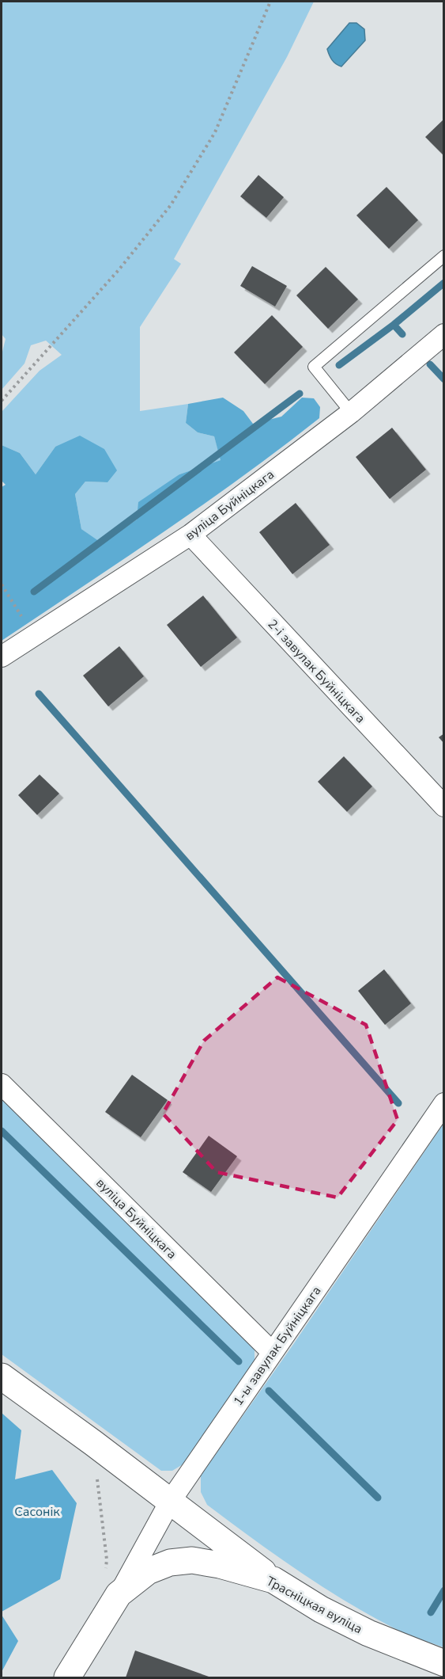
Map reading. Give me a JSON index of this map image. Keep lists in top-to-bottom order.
{
  "streets": {
    "street": [
      "вуліца Буйніцкага",
      "2-і завулак Буйніцкага",
      "1-ы завулак Буйніцкага",
      "Трасніцкая вуліца"
    ]
  },
  "crossings": [
    ["вуліца Буйніцкага", "2-і завулак Буйніцкага"],
    ["вуліца Буйніцкага", "1-ы завулак Буйніцкага"],
    ["1-ы завулак Буйніцкага", "Трасніцкая вуліца"]
  ],
  "parks": ["Сасонік"]
}
